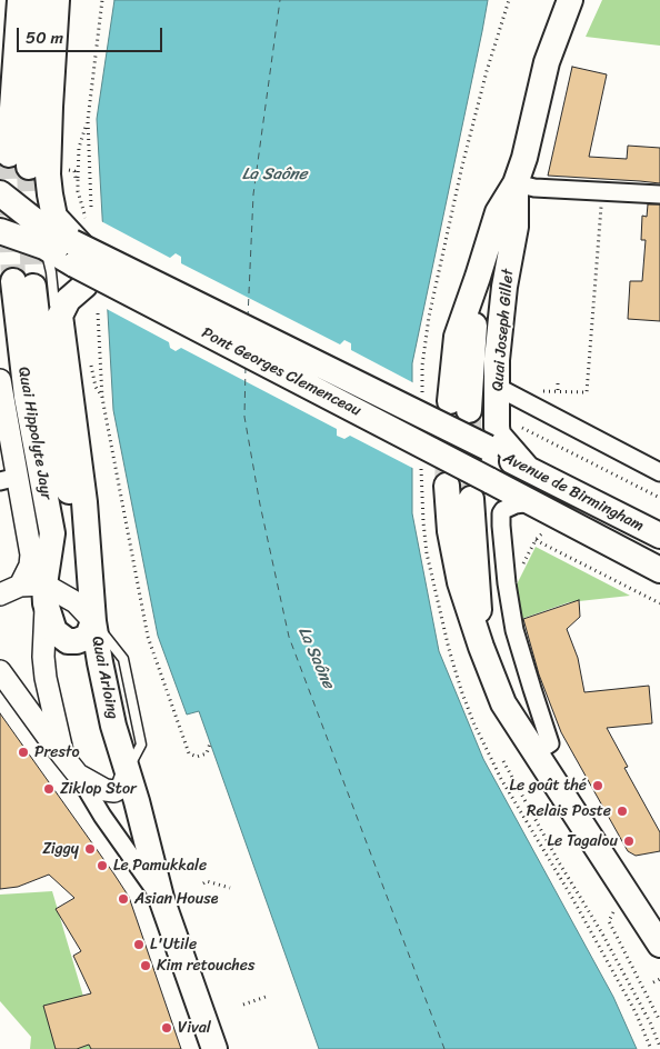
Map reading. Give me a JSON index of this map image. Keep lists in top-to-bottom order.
{
  "streets": {
    "main road": [
      "Quai Joseph Gillet",
      "Pont Georges Clemenceau",
      "Quai Hippolyte Jayr",
      "Avenue de Birmingham",
      "Quai Arloing"
    ]
  },
  "crossings": [
    ["Quai Joseph Gillet", "Avenue de Birmingham"],
    ["Pont Georges Clemenceau", "Avenue de Birmingham"],
    ["Quai Hippolyte Jayr", "Quai Arloing"]
  ],
  "water": ["La Saône"],
  "places": [
    "Presto",
    "Le goût thé",
    "Ziklop Stor",
    "Relais Poste",
    "Le Tagalou",
    "Ziggy",
    "Le Pamukkale",
    "Asian House",
    "L'Utile",
    "Kim retouches",
    "Vival"
  ],
  "scale_bar": "50 m"
}
